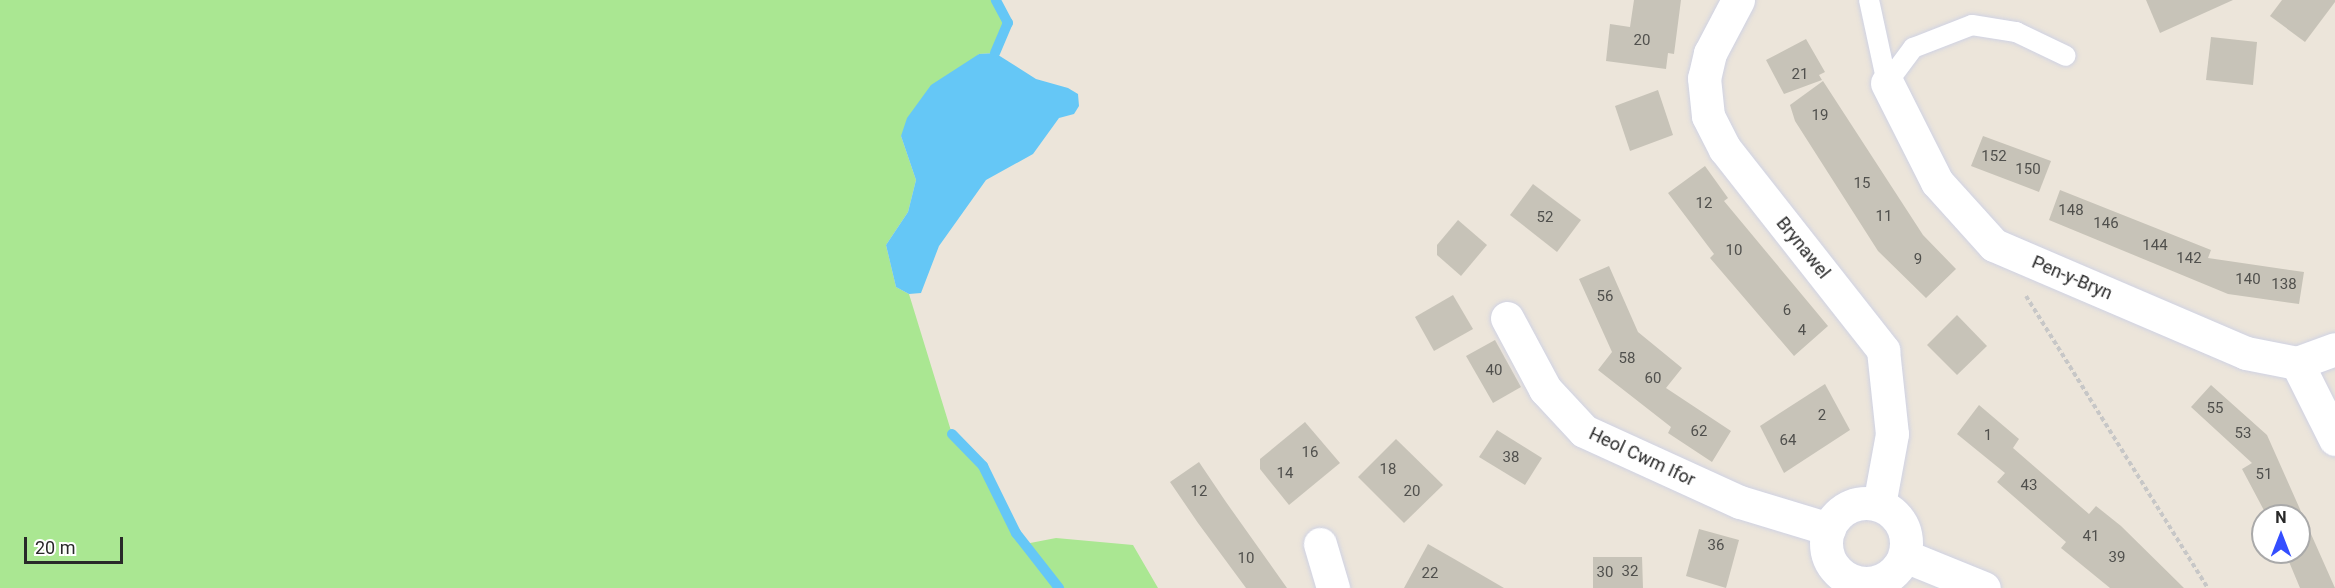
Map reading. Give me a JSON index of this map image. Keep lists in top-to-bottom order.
{
  "streets": {
    "street": ["Brynawel", "Pen-y-Bryn", "Heol Cwm Ifor"]
  },
  "crossings": [
    ["Brynawel", "Heol Cwm Ifor"]
  ],
  "house_numbers": [
    "20",
    "21",
    "19",
    "152",
    "150",
    "15",
    "12",
    "148",
    "11",
    "52",
    "146",
    "144",
    "10",
    "142",
    "9",
    "140",
    "138",
    "56",
    "6",
    "4",
    "58",
    "40",
    "60",
    "55",
    "2",
    "62",
    "53",
    "1",
    "64",
    "16",
    "38",
    "18",
    "14",
    "51",
    "43",
    "12",
    "20",
    "41",
    "36",
    "39",
    "10",
    "32",
    "30",
    "22"
  ],
  "scale_bar": "20 m",
  "north": "top"
}
